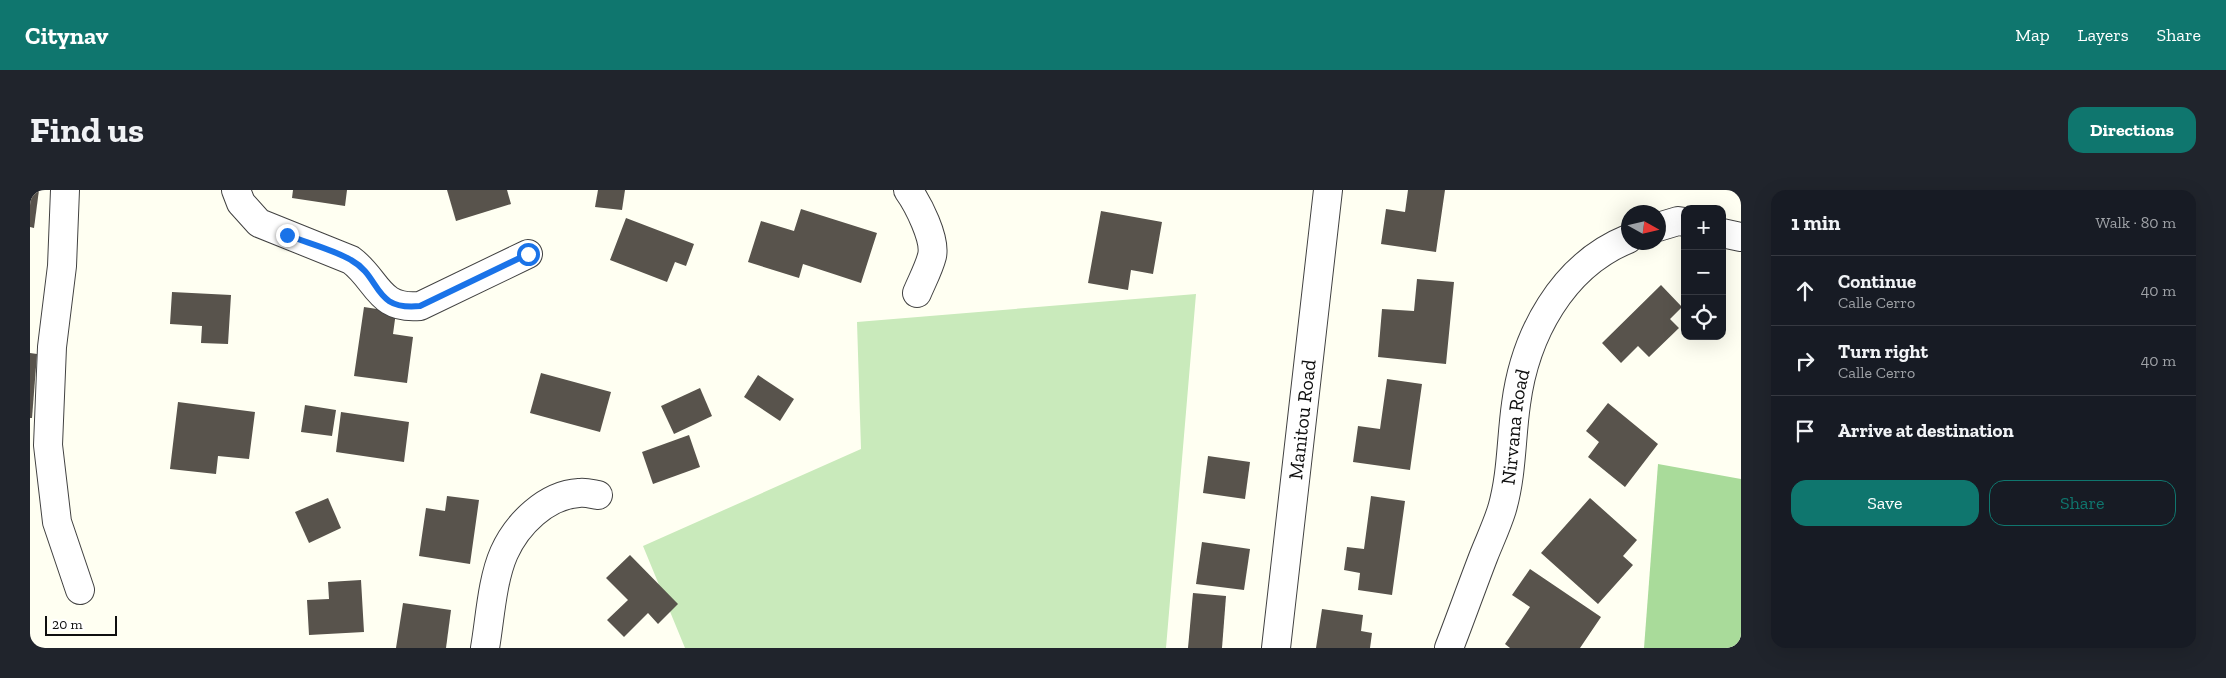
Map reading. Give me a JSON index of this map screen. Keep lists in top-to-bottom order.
{
  "streets": {
    "street": ["Manitou Road", "Nirvana Road"]
  },
  "scale_bar": "20 m",
  "north": "right",
  "page": {
    "header": "Citynav",
    "nav": ["Map", "Layers", "Share"],
    "buttons": [
      "Directions",
      ["Save", "Share"]
    ],
    "title": "Find us",
    "heading": ["1 min", "Walk · 80 m"],
    "map_buttons": ["+", "−"],
    "list": [
      ["Continue", "Calle Cerro", "40 m"],
      ["Turn right", "Calle Cerro", "40 m"],
      "Arrive at destination"
    ],
    "scale": "20 m"
  }
}
